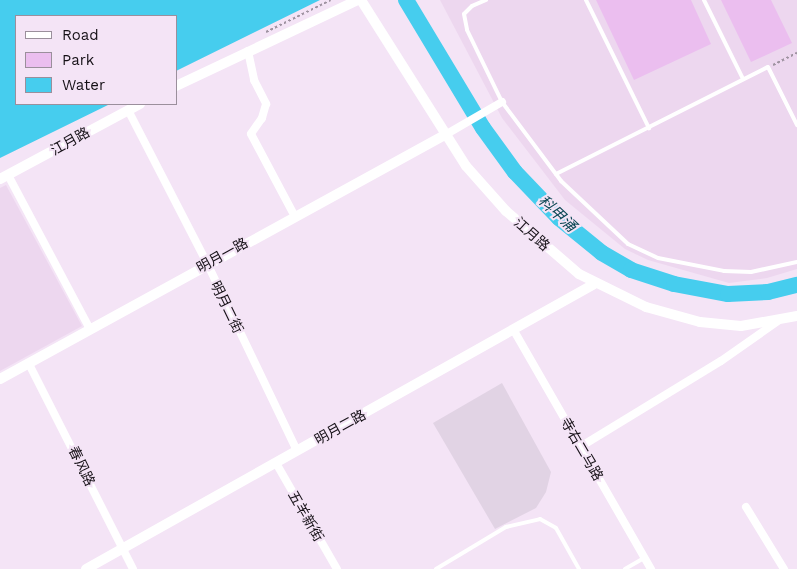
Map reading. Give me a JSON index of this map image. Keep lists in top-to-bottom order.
{
  "streets": {
    "street": [
      "江月路",
      "明月一路",
      "明月二街",
      "明月二路",
      "寺右二马路",
      "春风路",
      "五羊新街"
    ]
  },
  "crossings": [
    ["江月路", "明月一路"],
    ["江月路", "明月二街"],
    ["江月路", "明月二路"],
    ["明月一路", "明月二街"],
    ["明月一路", "春风路"],
    ["明月二街", "明月二路"],
    ["明月二路", "寺右二马路"],
    ["明月二路", "春风路"],
    ["明月二路", "五羊新街"]
  ],
  "water": ["科甲涌"],
  "legend": ["Road", "Park", "Water"]
}
